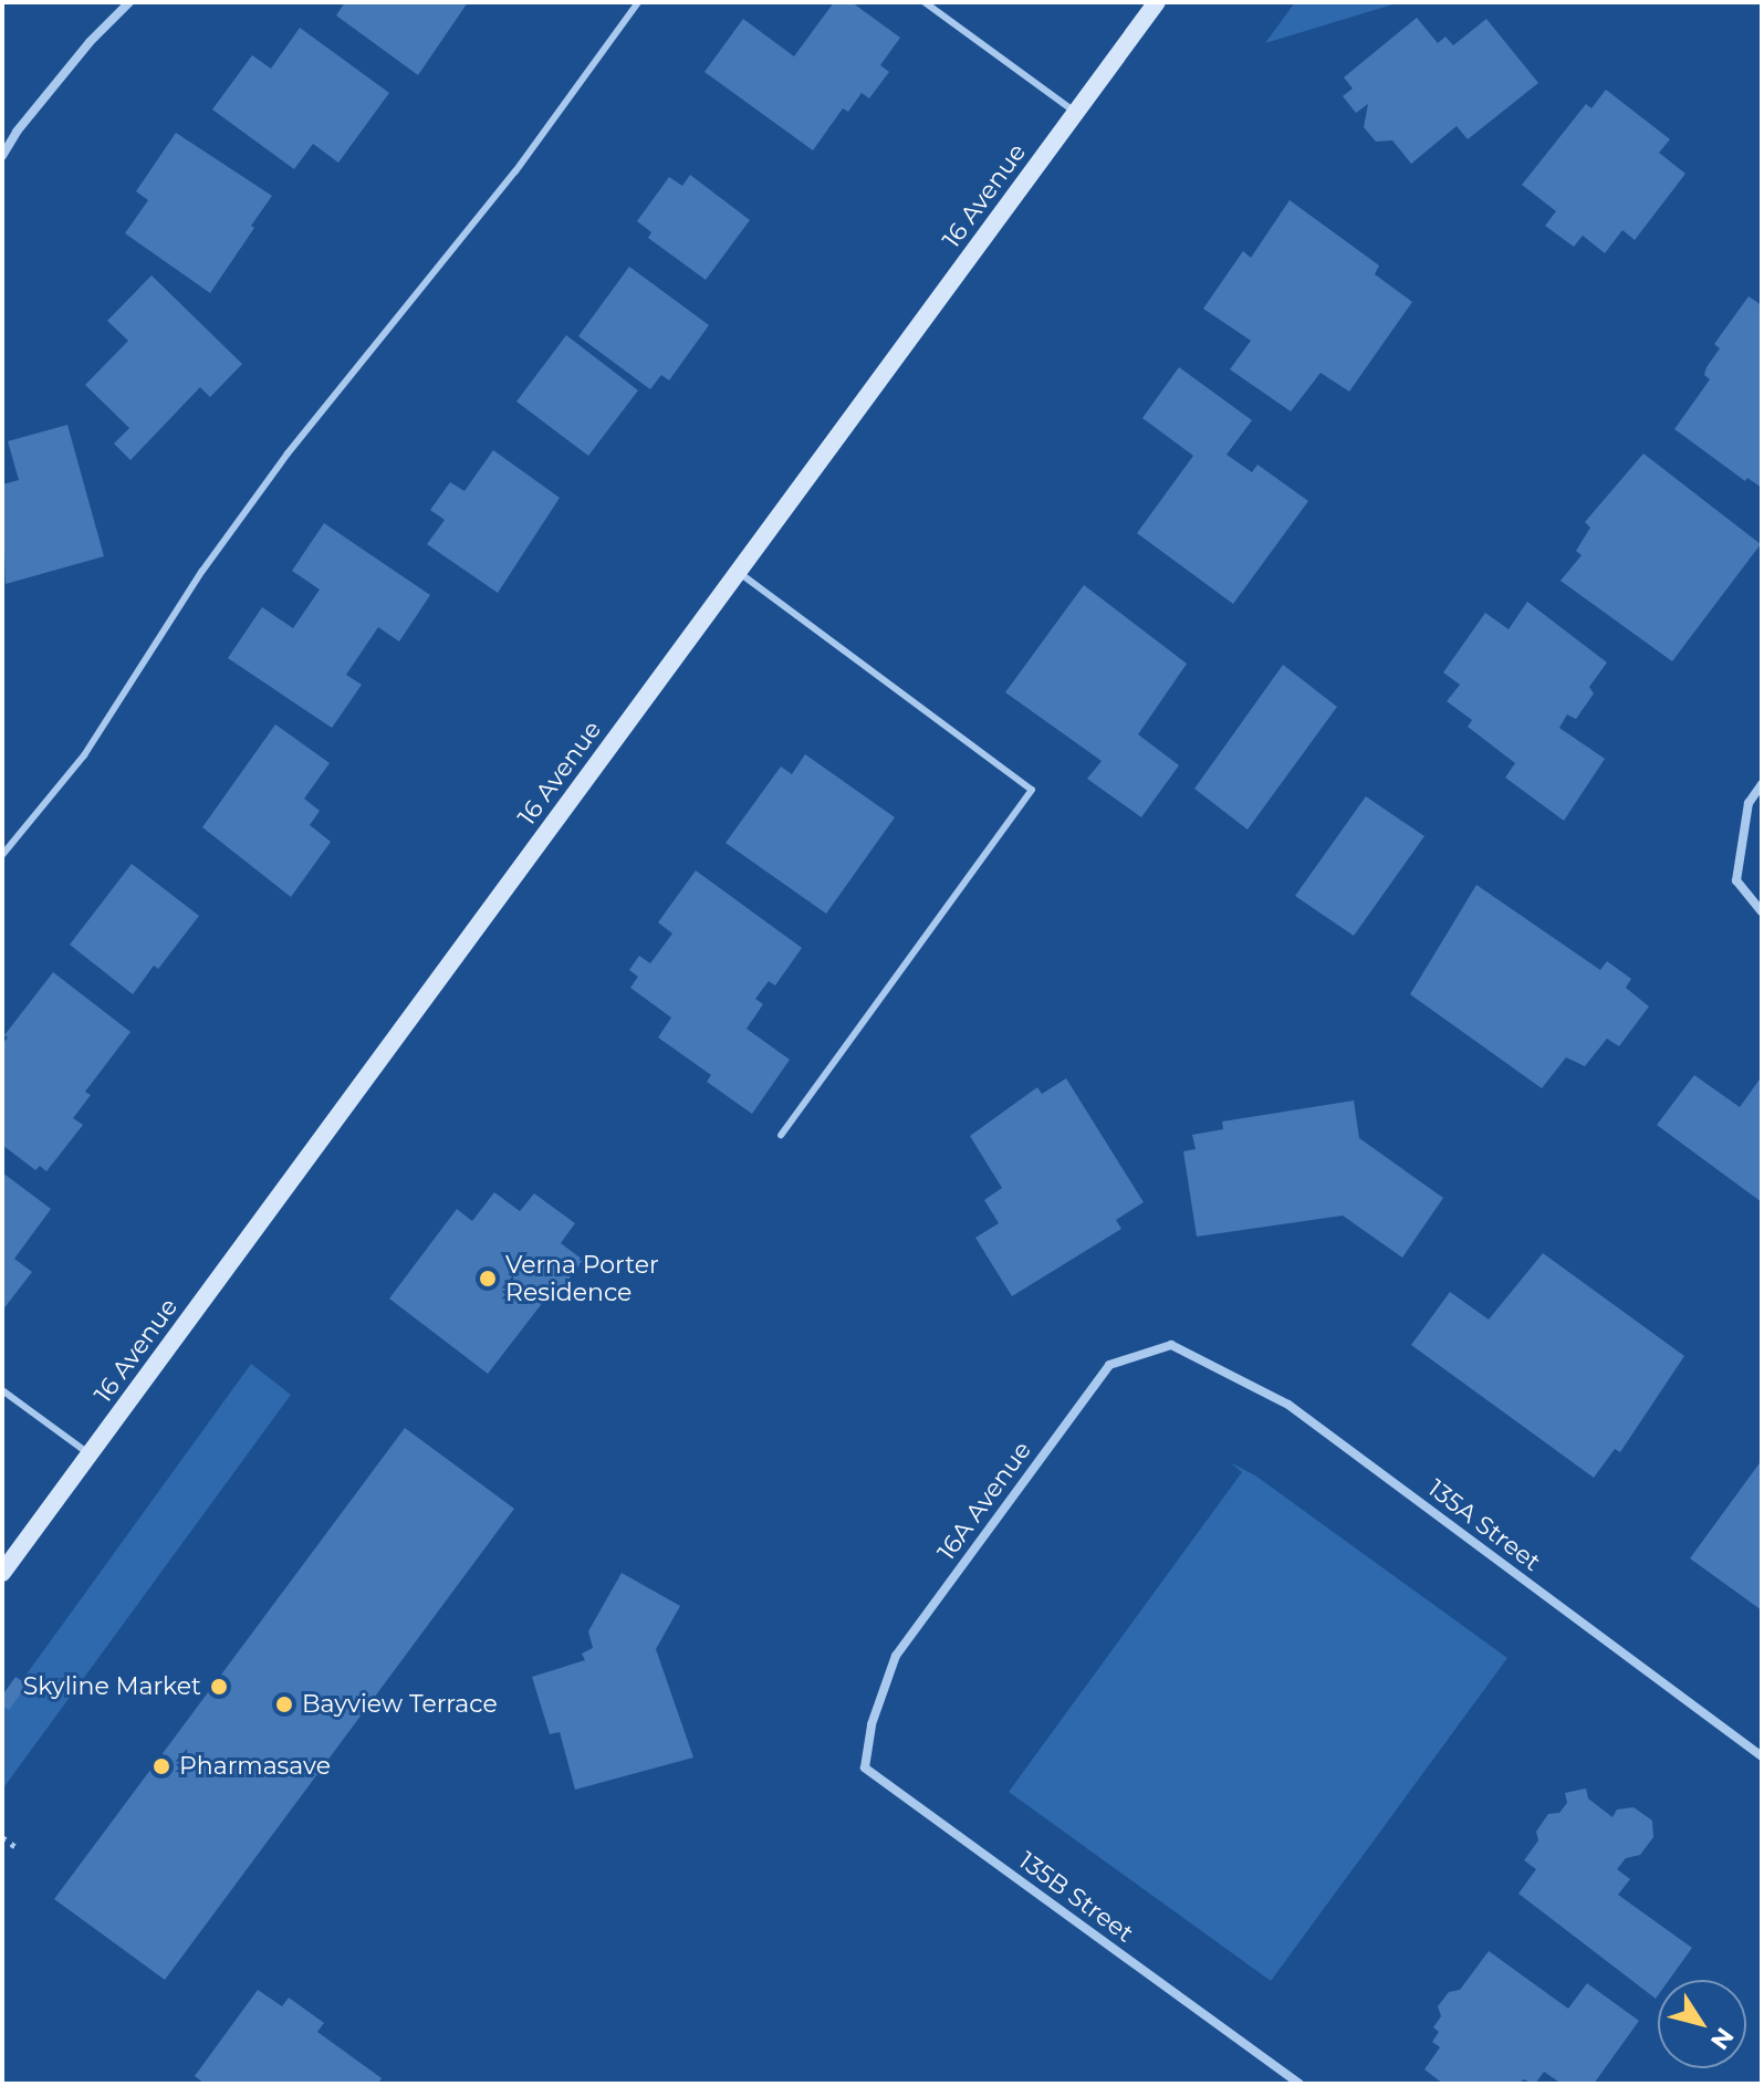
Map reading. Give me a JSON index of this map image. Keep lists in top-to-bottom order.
{
  "streets": {
    "main road": ["16 Avenue"],
    "street": ["16A Avenue", "135A Street", "135B Street"]
  },
  "crossings": [
    ["16A Avenue", "135A Street"],
    ["16A Avenue", "135B Street"]
  ],
  "places": [
    "Verna Porter Residence",
    "Skyline Market",
    "Bayview Terrace",
    "Pharmasave"
  ],
  "north": "bottom right"
}
